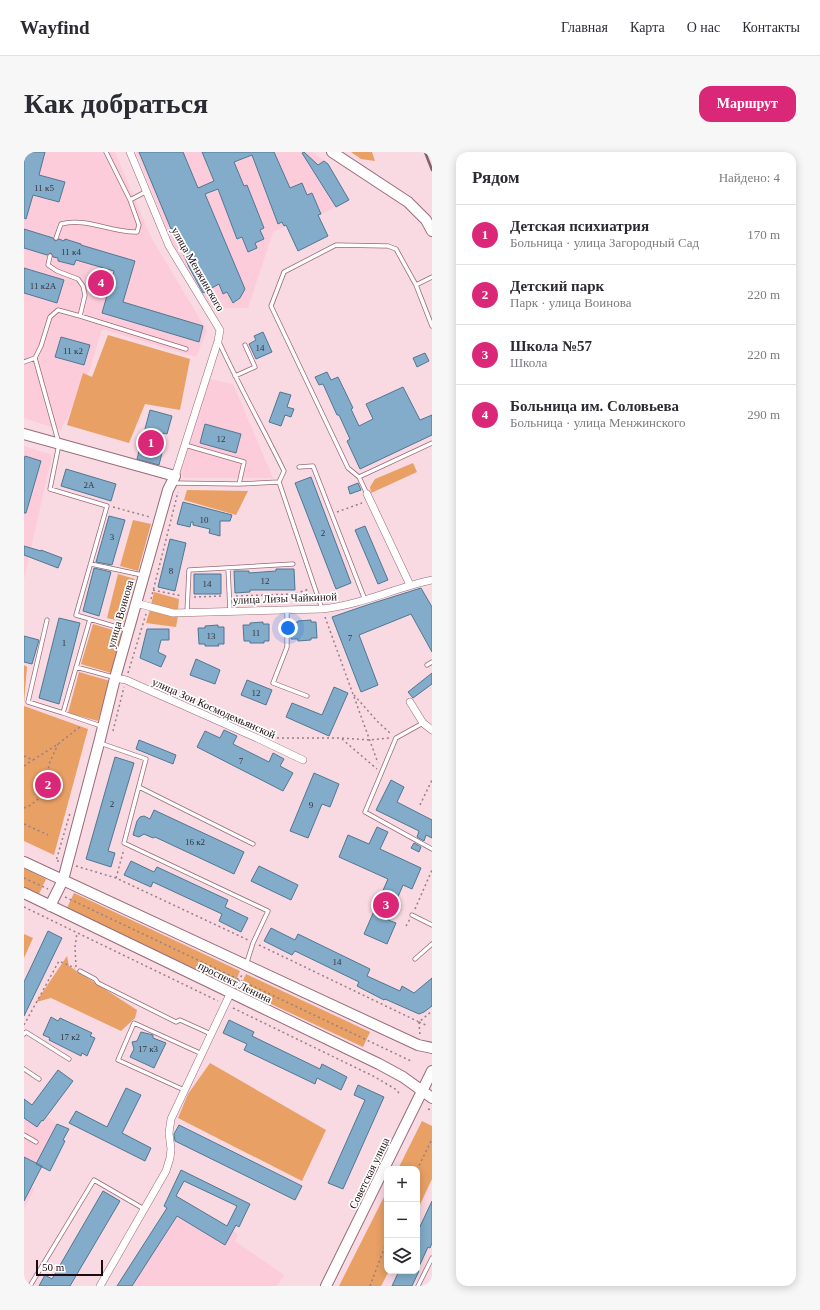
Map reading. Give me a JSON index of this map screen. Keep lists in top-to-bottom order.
{
  "streets": {
    "main road": ["улица Воинова", "проспект Ленина", "Советская улица"],
    "street": ["улица Менжинского", "улица Лизы Чайкиной", "улица Зои Космодемьянской"]
  },
  "crossings": [
    ["улица Менжинского", "улица Воинова"],
    ["улица Лизы Чайкиной", "улица Воинова"],
    ["улица Воинова", "улица Зои Космодемьянской"],
    ["улица Воинова", "проспект Ленина"],
    ["проспект Ленина", "Советская улица"]
  ],
  "house_numbers": [
    "11 к5",
    "11 к4",
    "11 к2А",
    "14",
    "11 к2",
    "12",
    "2А",
    "10",
    "2",
    "3",
    "8",
    "12",
    "14",
    "11",
    "13",
    "7",
    "1",
    "12",
    "7",
    "2",
    "9",
    "16 к2",
    "14",
    "17 к2",
    "17 к3"
  ],
  "scale_bar": "50 m",
  "page": {
    "header": "Wayfind",
    "nav": [
      "Главная",
      "Карта",
      "О нас",
      "Контакты"
    ],
    "buttons": "Маршрут",
    "title": "Как добраться",
    "heading": ["Рядом", "Найдено: 4"],
    "list": [
      {
        "mark": "1",
        "name": "Детская психиатрия",
        "note": "Больница · улица Загородный Сад",
        "value": "170 m"
      },
      {
        "mark": "2",
        "name": "Детский парк",
        "note": "Парк · улица Воинова",
        "value": "220 m"
      },
      {
        "mark": "3",
        "name": "Школа №57",
        "note": "Школа",
        "value": "220 m"
      },
      {
        "mark": "4",
        "name": "Больница им. Соловьева",
        "note": "Больница · улица Менжинского",
        "value": "290 m"
      }
    ],
    "pins": [
      "4",
      "1",
      "2",
      "3"
    ],
    "map_buttons": ["+", "−"],
    "scale": "50 m"
  }
}
